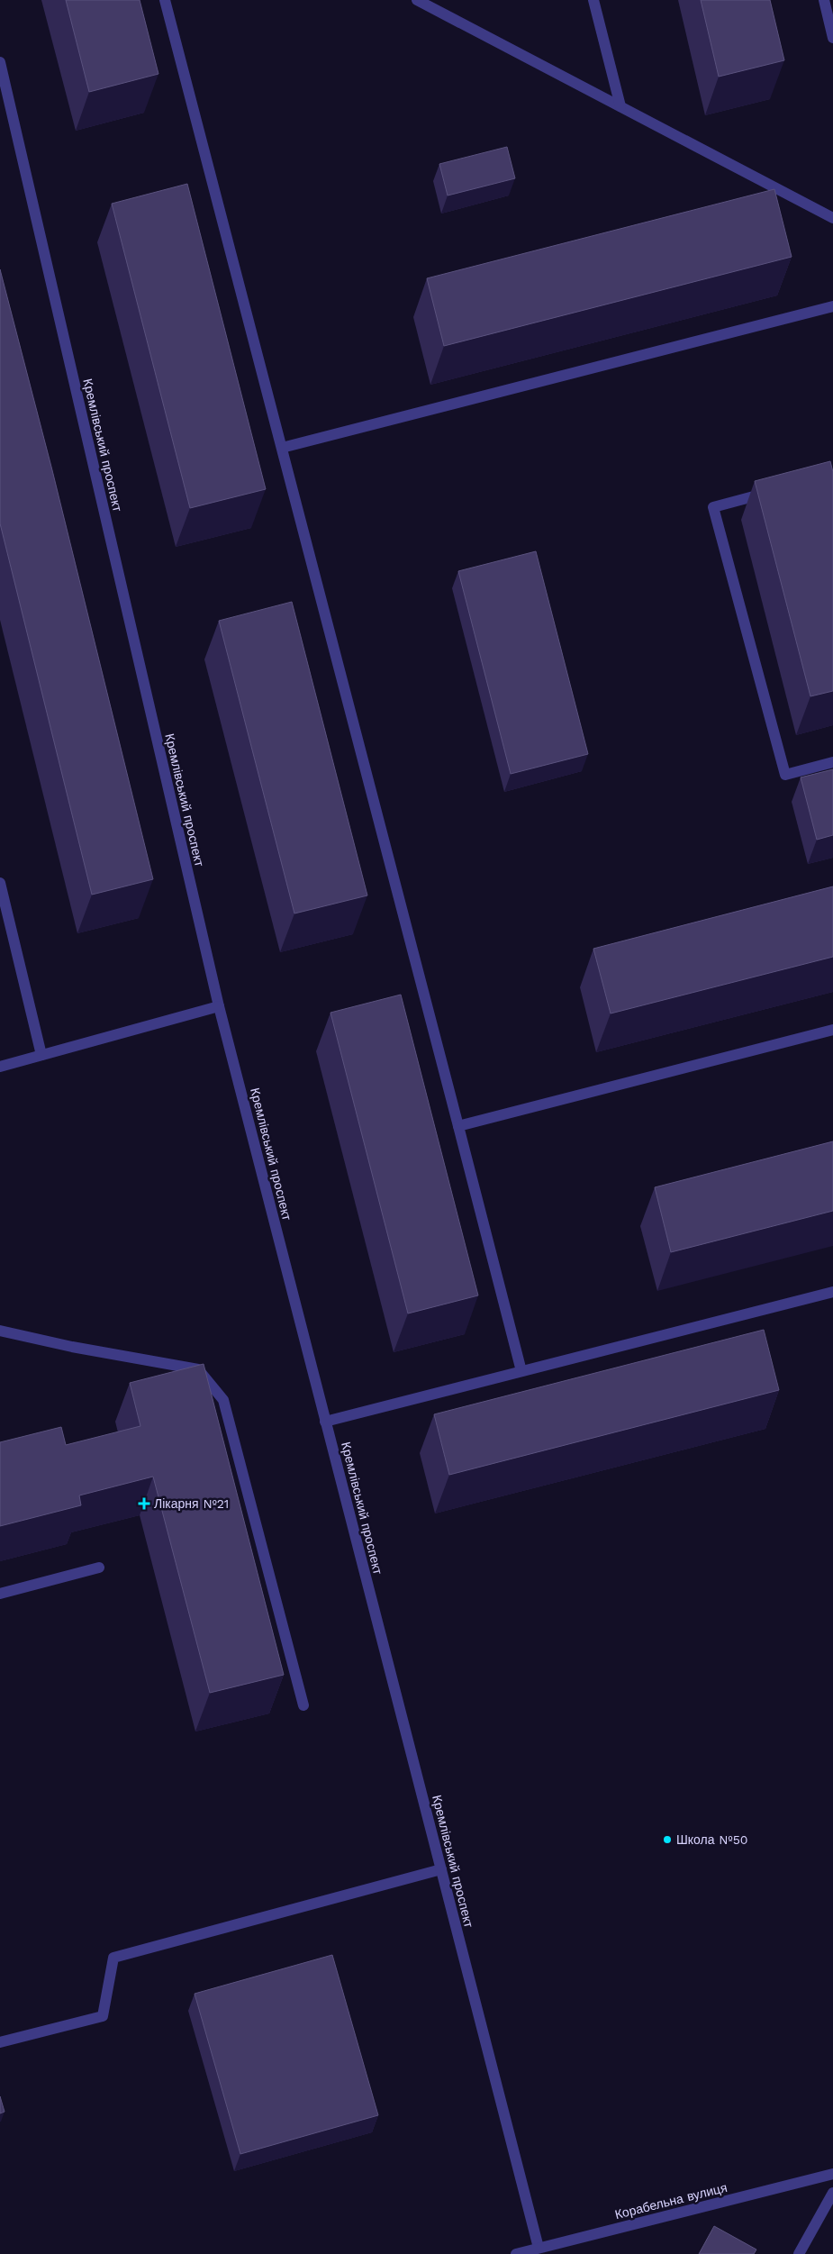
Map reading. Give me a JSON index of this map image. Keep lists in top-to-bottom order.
{
  "streets": {
    "street": ["Кремлівський проспект", "Корабельна вулиця"]
  },
  "crossings": [
    ["Кремлівський проспект", "Корабельна вулиця"]
  ],
  "places": {
    "health": ["Лікарня №21"],
    "other": ["Школа №50"]
  }
}
